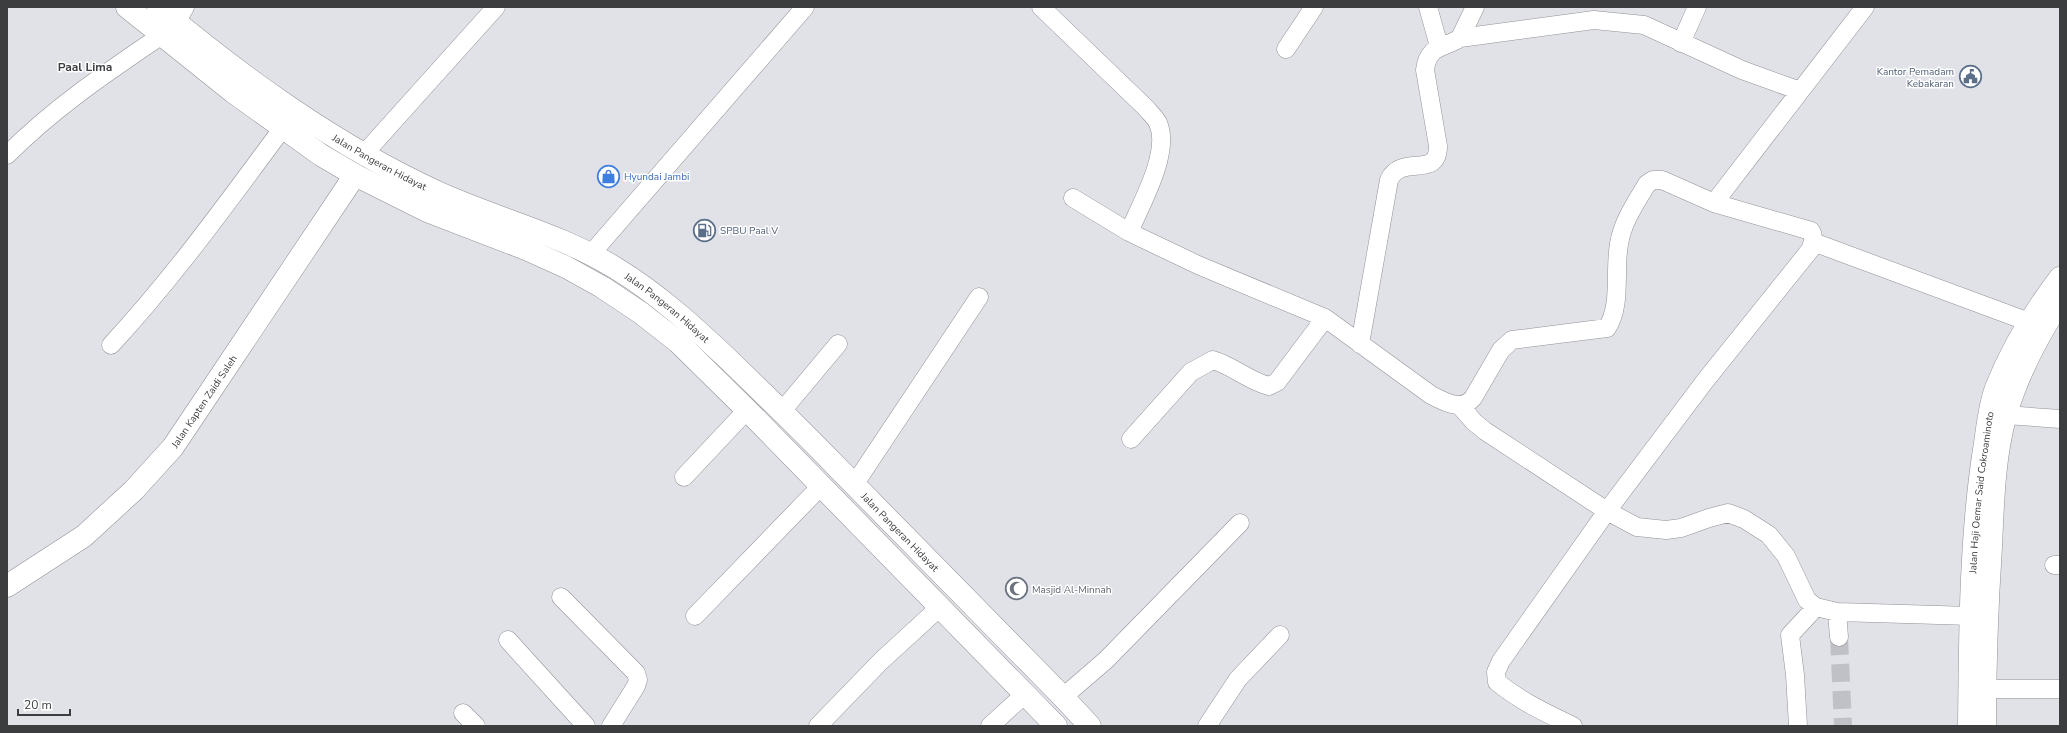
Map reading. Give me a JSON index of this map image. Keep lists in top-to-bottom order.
{
  "streets": {
    "main road": ["Jalan Pangeran Hidayat", "Jalan Kapten Zaidi Saleh", "Jalan Haji Oemar Said Cokroaminoto"]
  },
  "crossings": [
    ["Jalan Pangeran Hidayat", "Jalan Kapten Zaidi Saleh"]
  ],
  "districts": ["Paal Lima"],
  "places": {
    "public building": ["Kantor Pemadam Kebakaran"],
    "shop": ["Hyundai Jambi"],
    "fuel station": ["SPBU Paal V"],
    "mosque": ["Masjid Al-Minnah"]
  },
  "scale_bar": "20 m"
}
